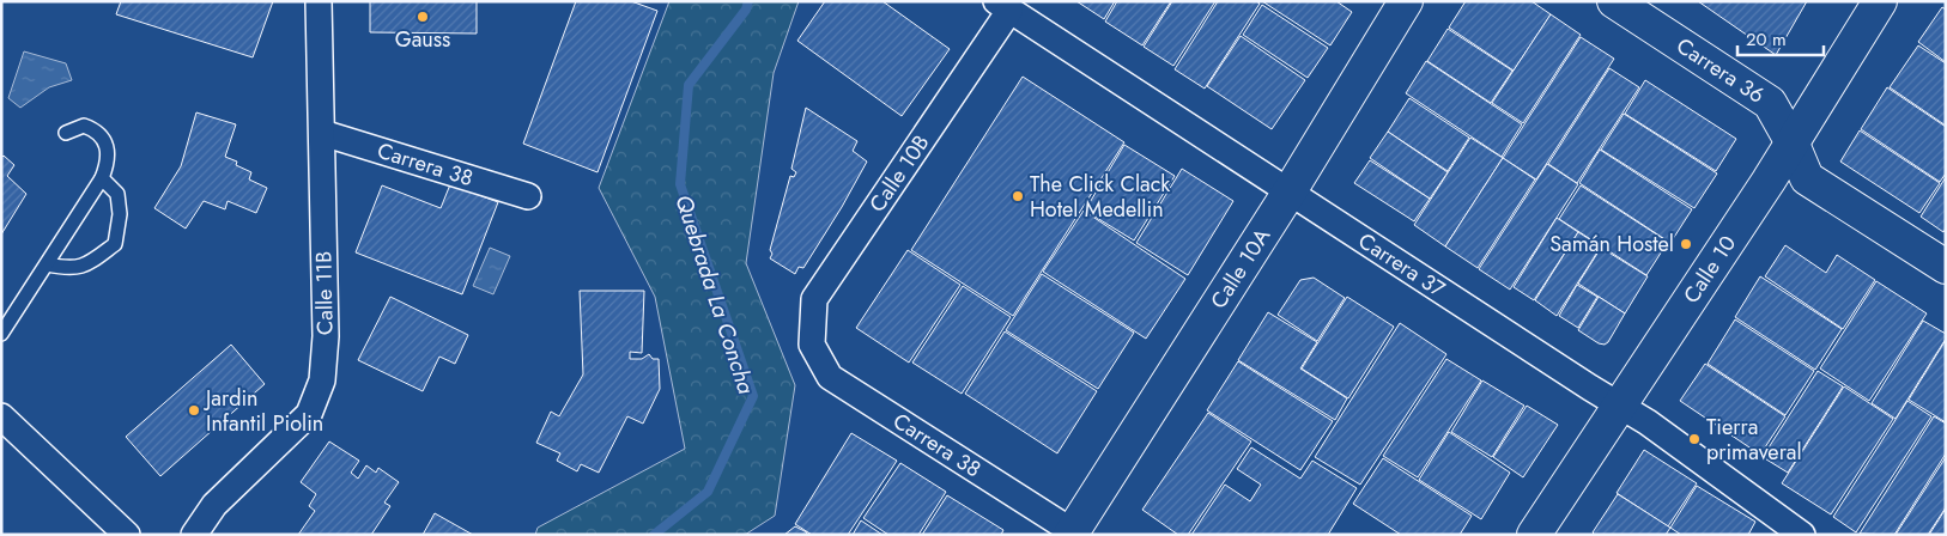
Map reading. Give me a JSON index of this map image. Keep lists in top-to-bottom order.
{
  "streets": {
    "main road": ["Carrera 36", "Calle 10A", "Calle 10"],
    "street": [
      "Carrera 38",
      "Calle 10B",
      "Carrera 37",
      "Calle 11B"
    ]
  },
  "crossings": [
    ["Carrera 36", "Calle 10"],
    ["Carrera 38", "Calle 10B"],
    ["Carrera 38", "Calle 10A"],
    ["Carrera 38", "Calle 11B"],
    ["Calle 10B", "Carrera 37"],
    ["Carrera 37", "Calle 10A"],
    ["Carrera 37", "Calle 10"]
  ],
  "water": ["Quebrada La Concha"],
  "places": [
    "Gauss",
    "The Click Clack Hotel Medellin",
    "Samán Hostel",
    "Jardin Infantil Piolin",
    "Tierra primaveral"
  ],
  "scale_bar": "20 m"
}
